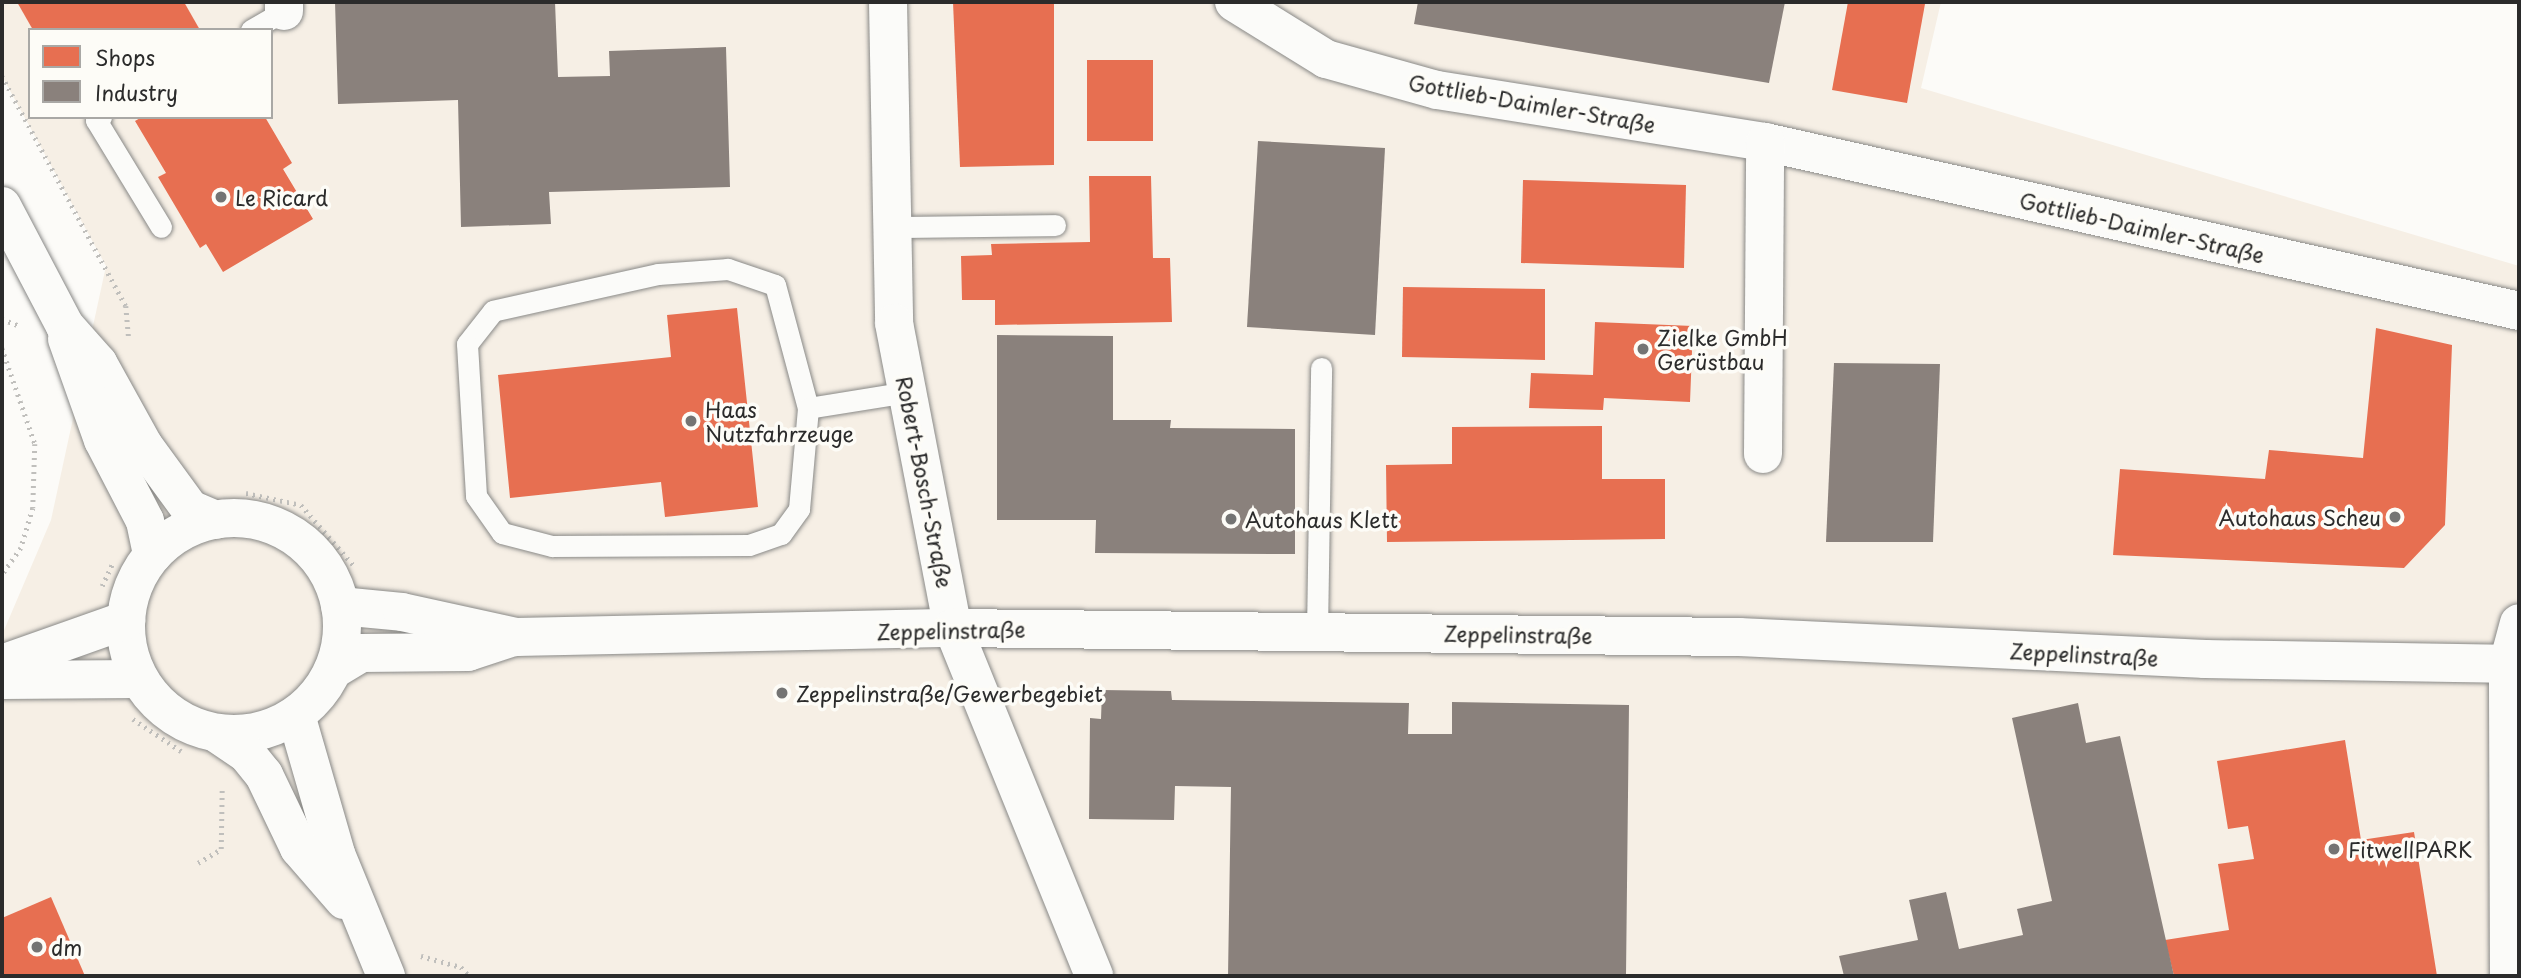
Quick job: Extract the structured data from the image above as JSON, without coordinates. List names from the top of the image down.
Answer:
{
  "streets": {
    "street": ["Gottlieb-Daimler-Straße", "Robert-Bosch-Straße", "Zeppelinstraße"]
  },
  "crossings": [
    ["Robert-Bosch-Straße", "Zeppelinstraße"]
  ],
  "places": [
    "Le Ricard",
    "Zielke GmbH Gerüstbau",
    "Haas Nutzfahrzeuge",
    "Autohaus Scheu",
    "Autohaus Klett",
    "Zeppelinstraße/Gewerbegebiet",
    "FitwellPARK",
    "dm"
  ],
  "legend": ["Shops", "Industry"]
}
